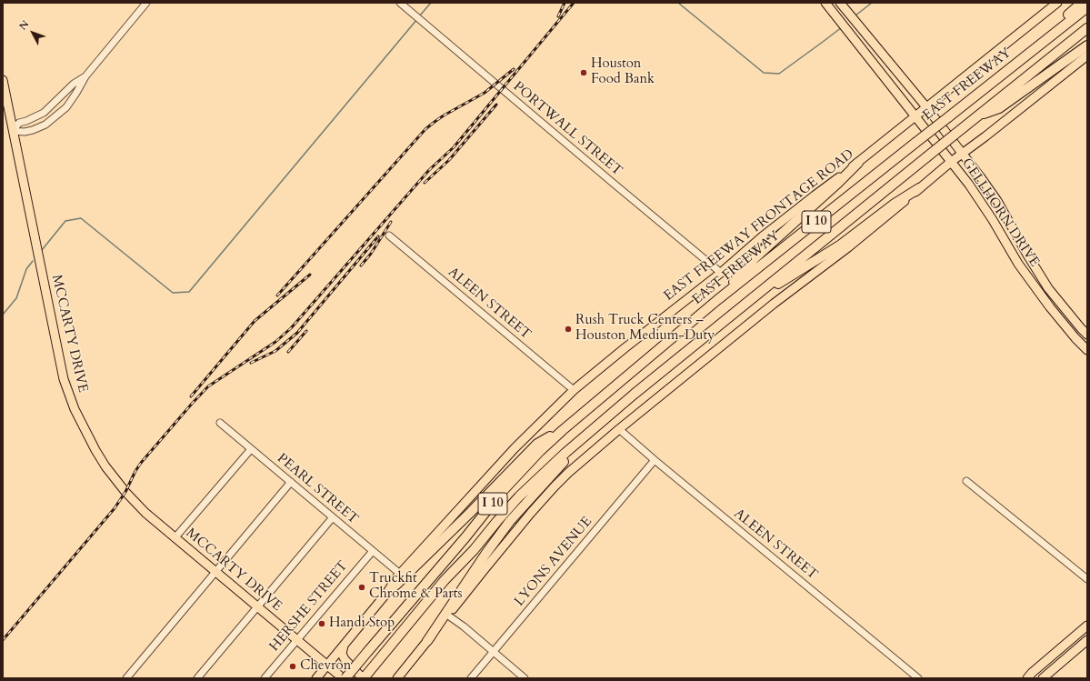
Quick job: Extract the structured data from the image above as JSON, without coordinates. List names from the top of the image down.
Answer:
{
  "streets": {
    "highway": ["EAST FREEWAY", "I 10"],
    "main road": ["GELLHORN DRIVE", "EAST FREEWAY FRONTAGE ROAD", "MCCARTY DRIVE"],
    "street": [
      "PORTWALL STREET",
      "ALEEN STREET",
      "PEARL STREET",
      "LYONS AVENUE",
      "HERSHE STREET"
    ]
  },
  "crossings": [
    ["EAST FREEWAY", "MCCARTY DRIVE"],
    ["PORTWALL STREET", "EAST FREEWAY FRONTAGE ROAD"],
    ["GELLHORN DRIVE", "EAST FREEWAY FRONTAGE ROAD"],
    ["EAST FREEWAY FRONTAGE ROAD", "ALEEN STREET"],
    ["EAST FREEWAY FRONTAGE ROAD", "MCCARTY DRIVE"],
    ["EAST FREEWAY FRONTAGE ROAD", "PEARL STREET"],
    ["ALEEN STREET", "LYONS AVENUE"],
    ["MCCARTY DRIVE", "HERSHE STREET"],
    ["PEARL STREET", "HERSHE STREET"]
  ],
  "places": [
    "Houston Food Bank",
    "Rush Truck Centers – Houston Medium-Duty",
    "Truckfit Chrome & Parts",
    "Handi Stop",
    "Chevron"
  ],
  "north": "top left"
}
